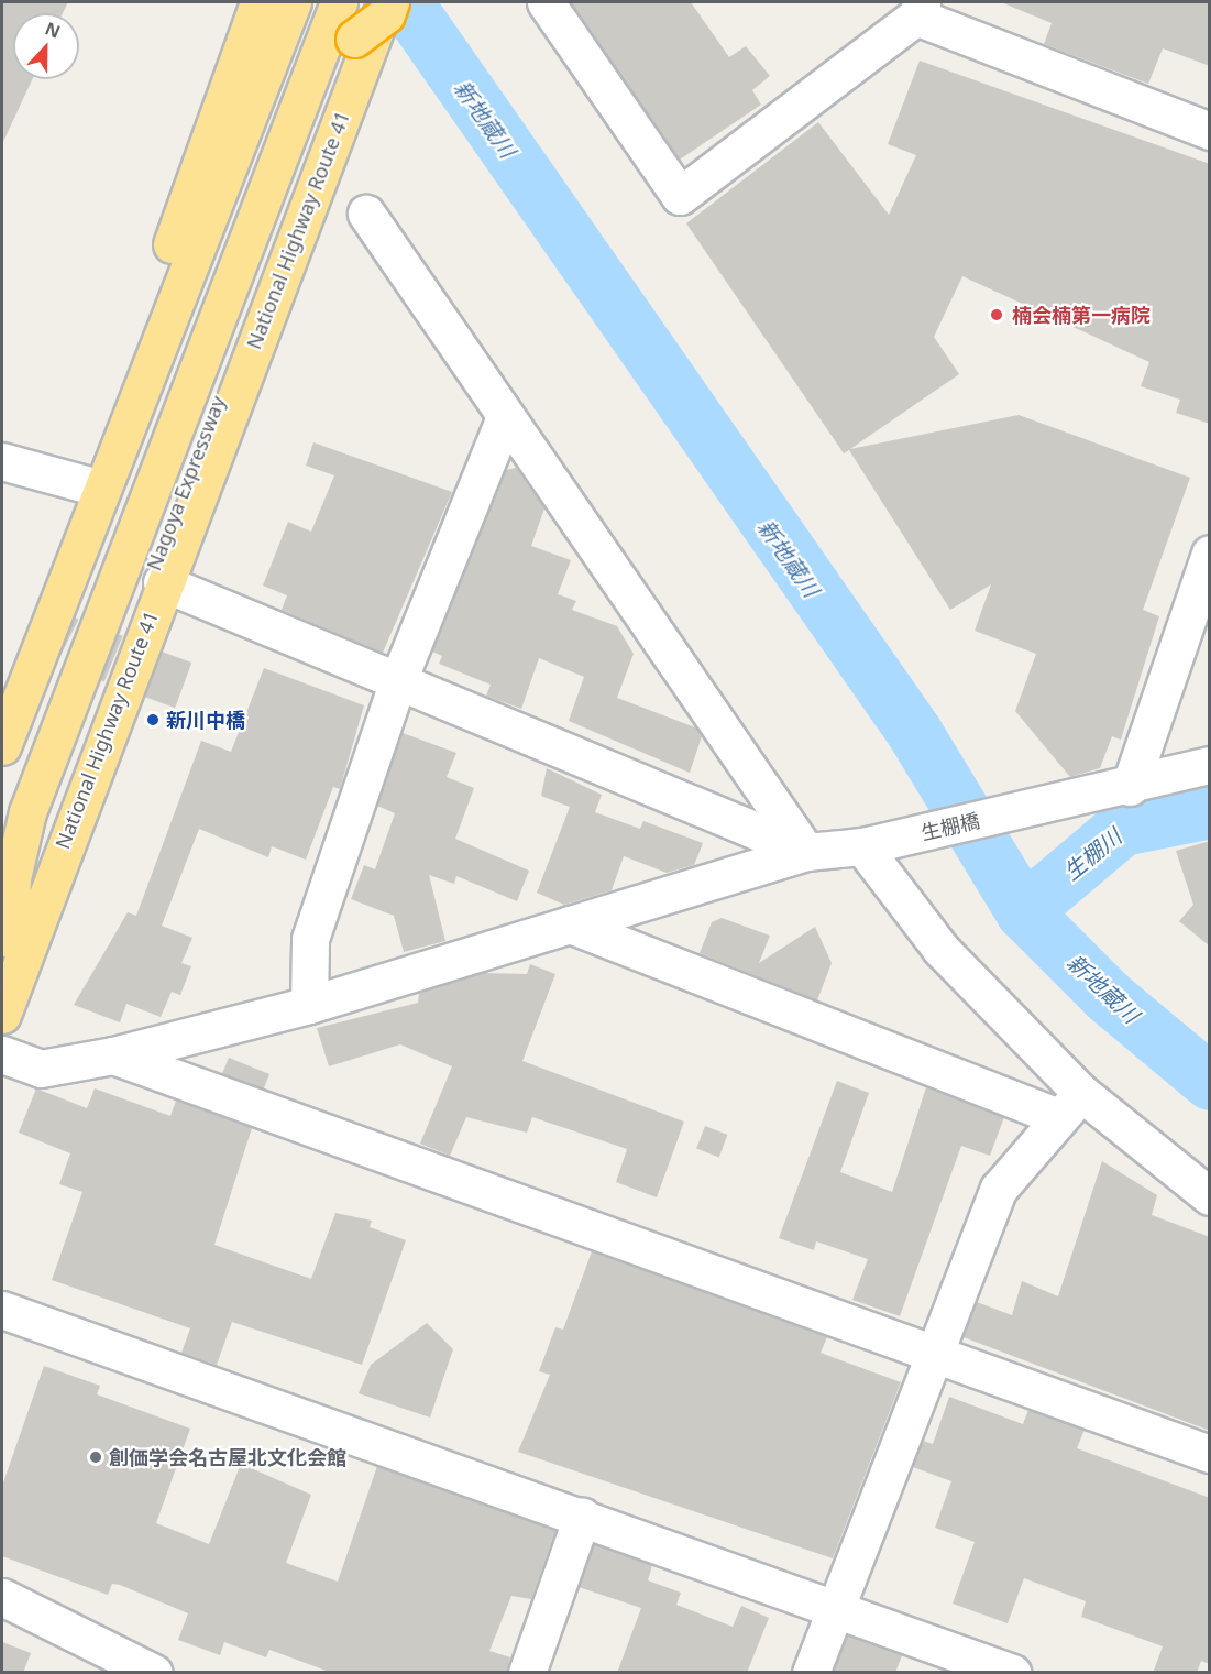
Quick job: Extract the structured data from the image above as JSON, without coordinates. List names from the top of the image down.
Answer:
{
  "streets": {
    "highway": ["National Highway Route 41", "Nagoya Expressway"],
    "street": ["生棚橋"]
  },
  "water": ["新地蔵川", "生棚川"],
  "places": ["楠会楠第一病院", "新川中橋", "創価学会名古屋北文化会館"],
  "north": "top"
}
